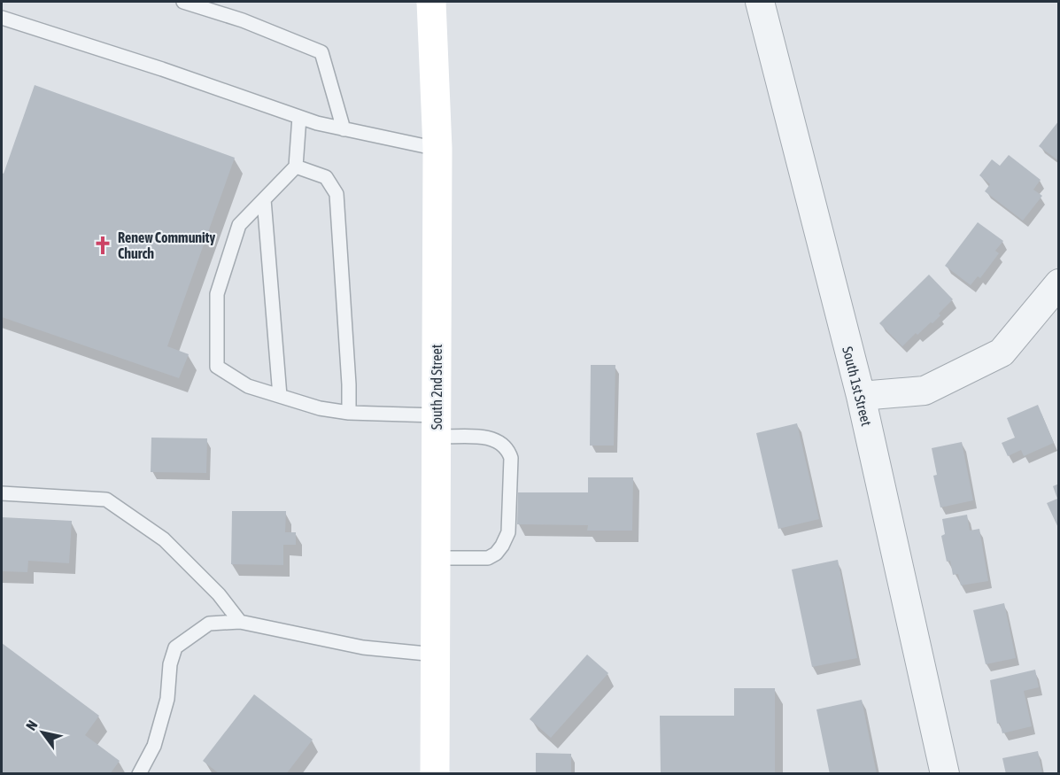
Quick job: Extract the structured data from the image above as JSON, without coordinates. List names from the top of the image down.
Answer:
{
  "streets": {
    "main road": ["South 2nd Street"],
    "street": ["South 1st Street"]
  },
  "places": {
    "church": ["Renew Community Church"]
  },
  "north": "top left"
}
